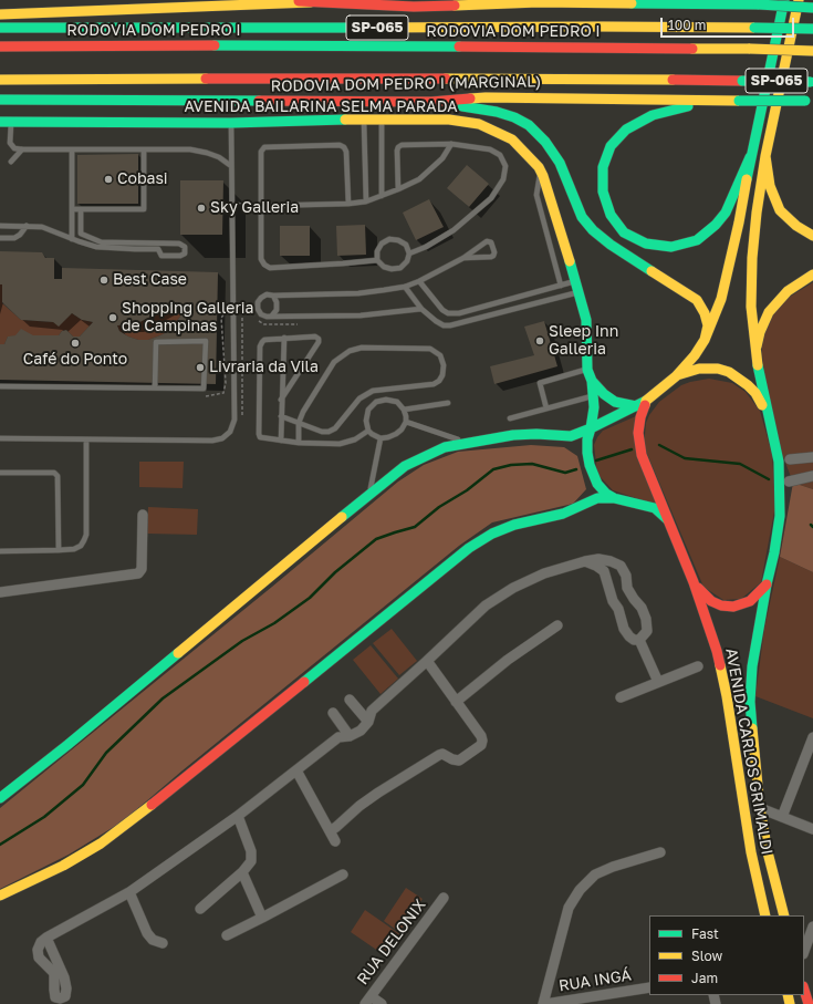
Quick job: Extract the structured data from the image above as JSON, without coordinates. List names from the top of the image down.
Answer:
{
  "streets": {
    "main road": [
      "SP-065",
      "RODOVIA DOM PEDRO I",
      "RODOVIA DOM PEDRO I (MARGINAL)",
      "AVENIDA BAILARINA SELMA PARADA",
      "AVENIDA CARLOS GRIMALDI"
    ],
    "street": ["RUA DELONIX", "RUA INGÁ"]
  },
  "places": [
    "Cobasi",
    "Sky Galleria",
    "Best Case",
    "Shopping Galleria de Campinas",
    "Sleep Inn Galleria",
    "Café do Ponto",
    "Livraria da Vila"
  ],
  "legend": ["Fast", "Slow", "Jam"],
  "scale_bar": "100 m"
}
